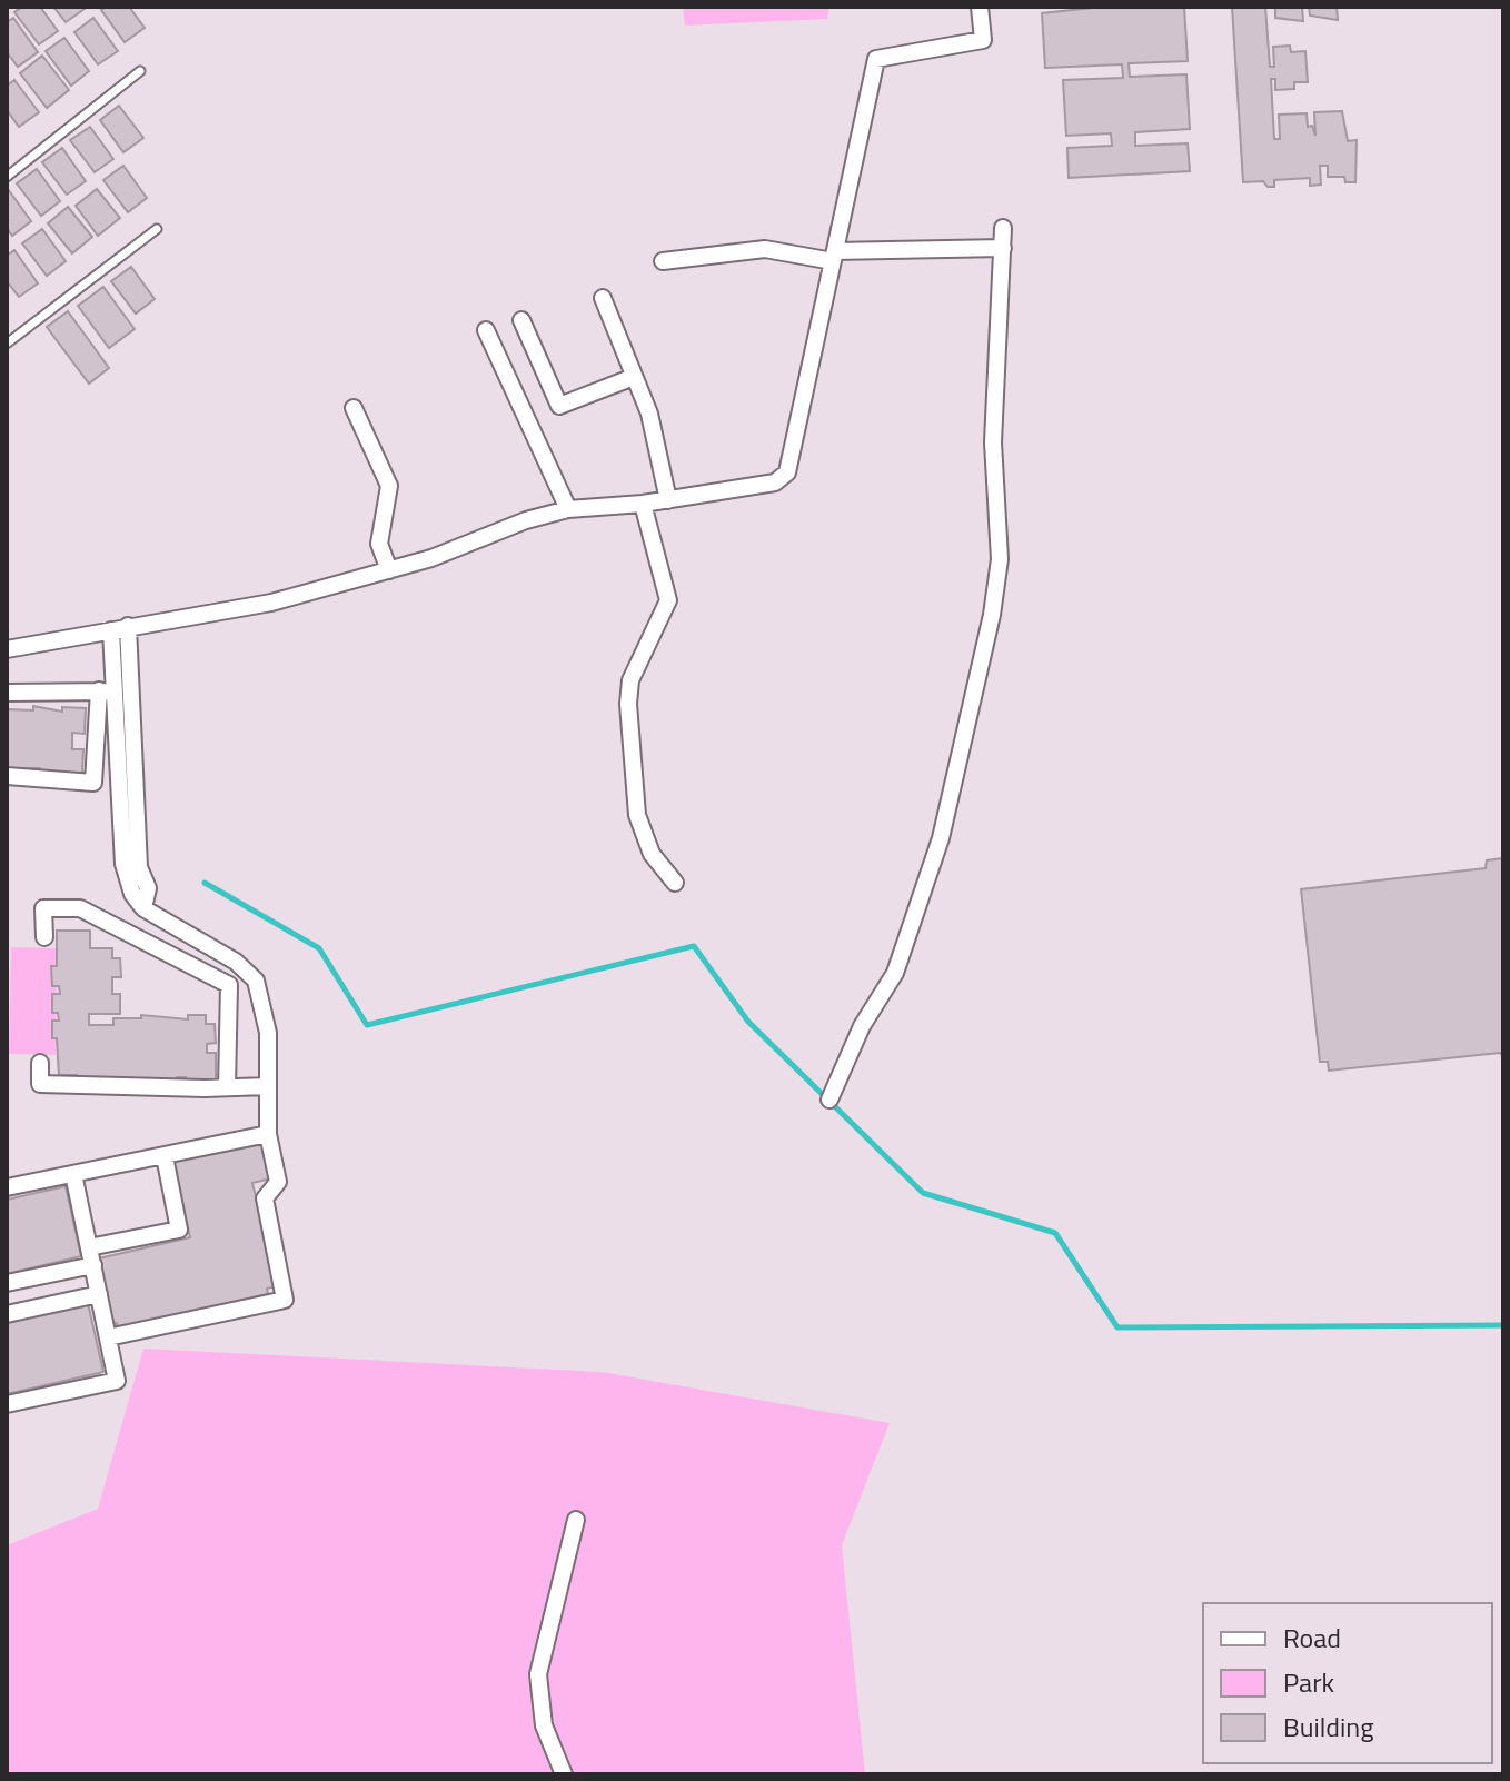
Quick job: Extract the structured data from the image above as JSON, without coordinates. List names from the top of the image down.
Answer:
{
  "legend": ["Road", "Park", "Building"]
}
